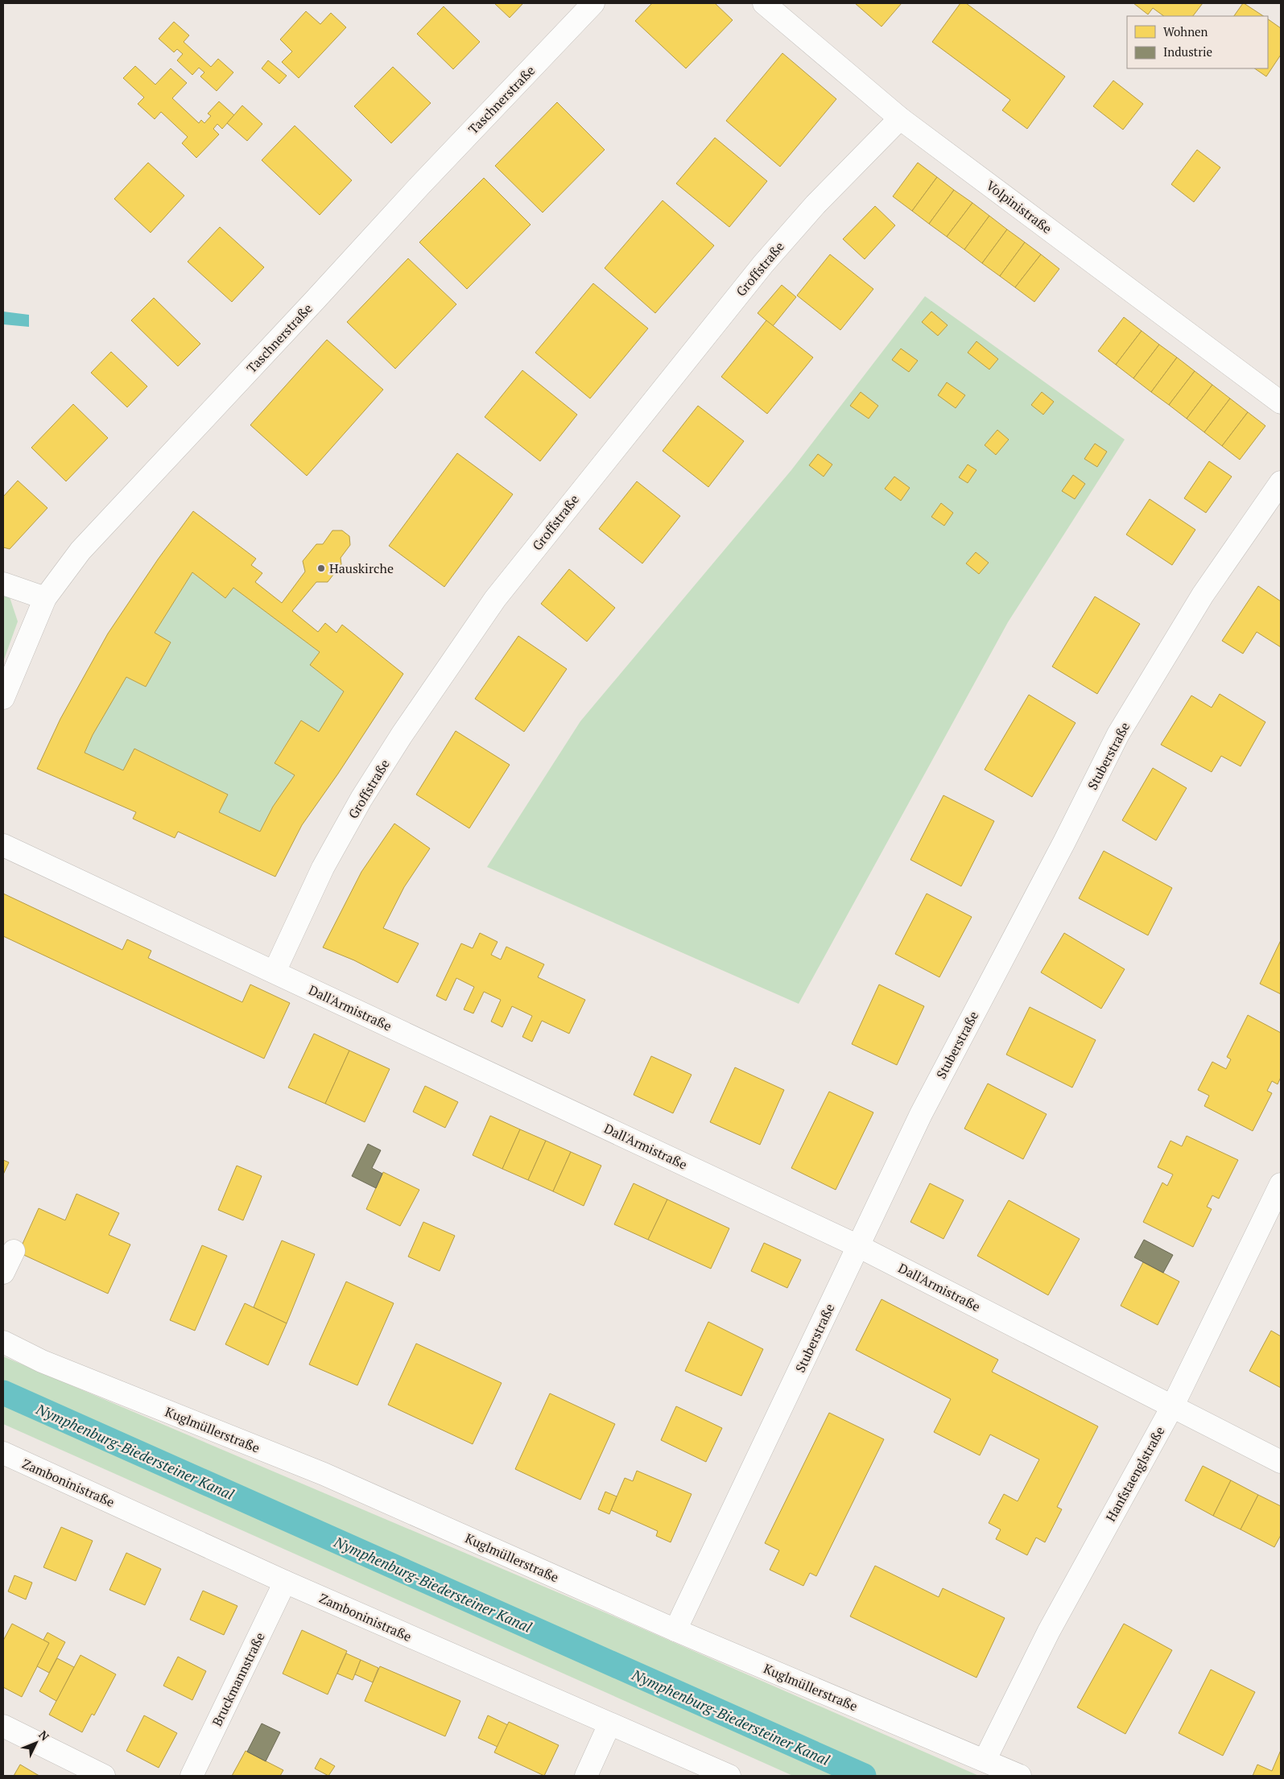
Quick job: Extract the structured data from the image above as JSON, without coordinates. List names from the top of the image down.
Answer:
{
  "streets": {
    "street": [
      "Taschnerstraße",
      "Volpinistraße",
      "Groffstraße",
      "Stuberstraße",
      "Dall'Armistraße",
      "Kuglmüllerstraße",
      "Hanfstaenglstraße",
      "Zamboninistraße",
      "Bruckmannstraße"
    ]
  },
  "crossings": [
    ["Volpinistraße", "Groffstraße"],
    ["Groffstraße", "Dall'Armistraße"],
    ["Stuberstraße", "Dall'Armistraße"],
    ["Stuberstraße", "Kuglmüllerstraße"],
    ["Dall'Armistraße", "Hanfstaenglstraße"],
    ["Kuglmüllerstraße", "Hanfstaenglstraße"],
    ["Zamboninistraße", "Bruckmannstraße"]
  ],
  "water": ["Nymphenburg-Biedersteiner Kanal"],
  "places": ["Hauskirche"],
  "legend": ["Wohnen", "Industrie"],
  "north": "top right"
}
